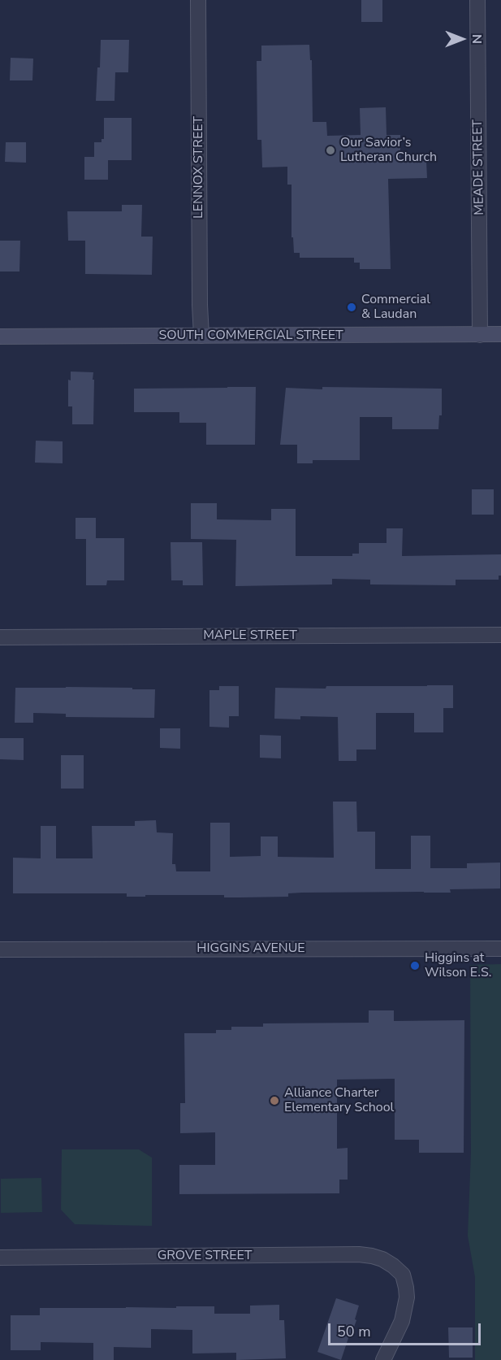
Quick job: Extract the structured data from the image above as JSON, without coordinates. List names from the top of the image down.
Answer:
{
  "streets": {
    "main road": ["SOUTH COMMERCIAL STREET"],
    "street": [
      "LENNOX STREET",
      "MEADE STREET",
      "MAPLE STREET",
      "HIGGINS AVENUE",
      "GROVE STREET"
    ]
  },
  "crossings": [
    ["LENNOX STREET", "SOUTH COMMERCIAL STREET"],
    ["MEADE STREET", "SOUTH COMMERCIAL STREET"]
  ],
  "places": [
    "Our Savior’s Lutheran Church",
    "Commercial & Laudan",
    "Higgins at Wilson E.S.",
    "Alliance Charter Elementary School"
  ],
  "scale_bar": "50 m",
  "north": "right"
}
